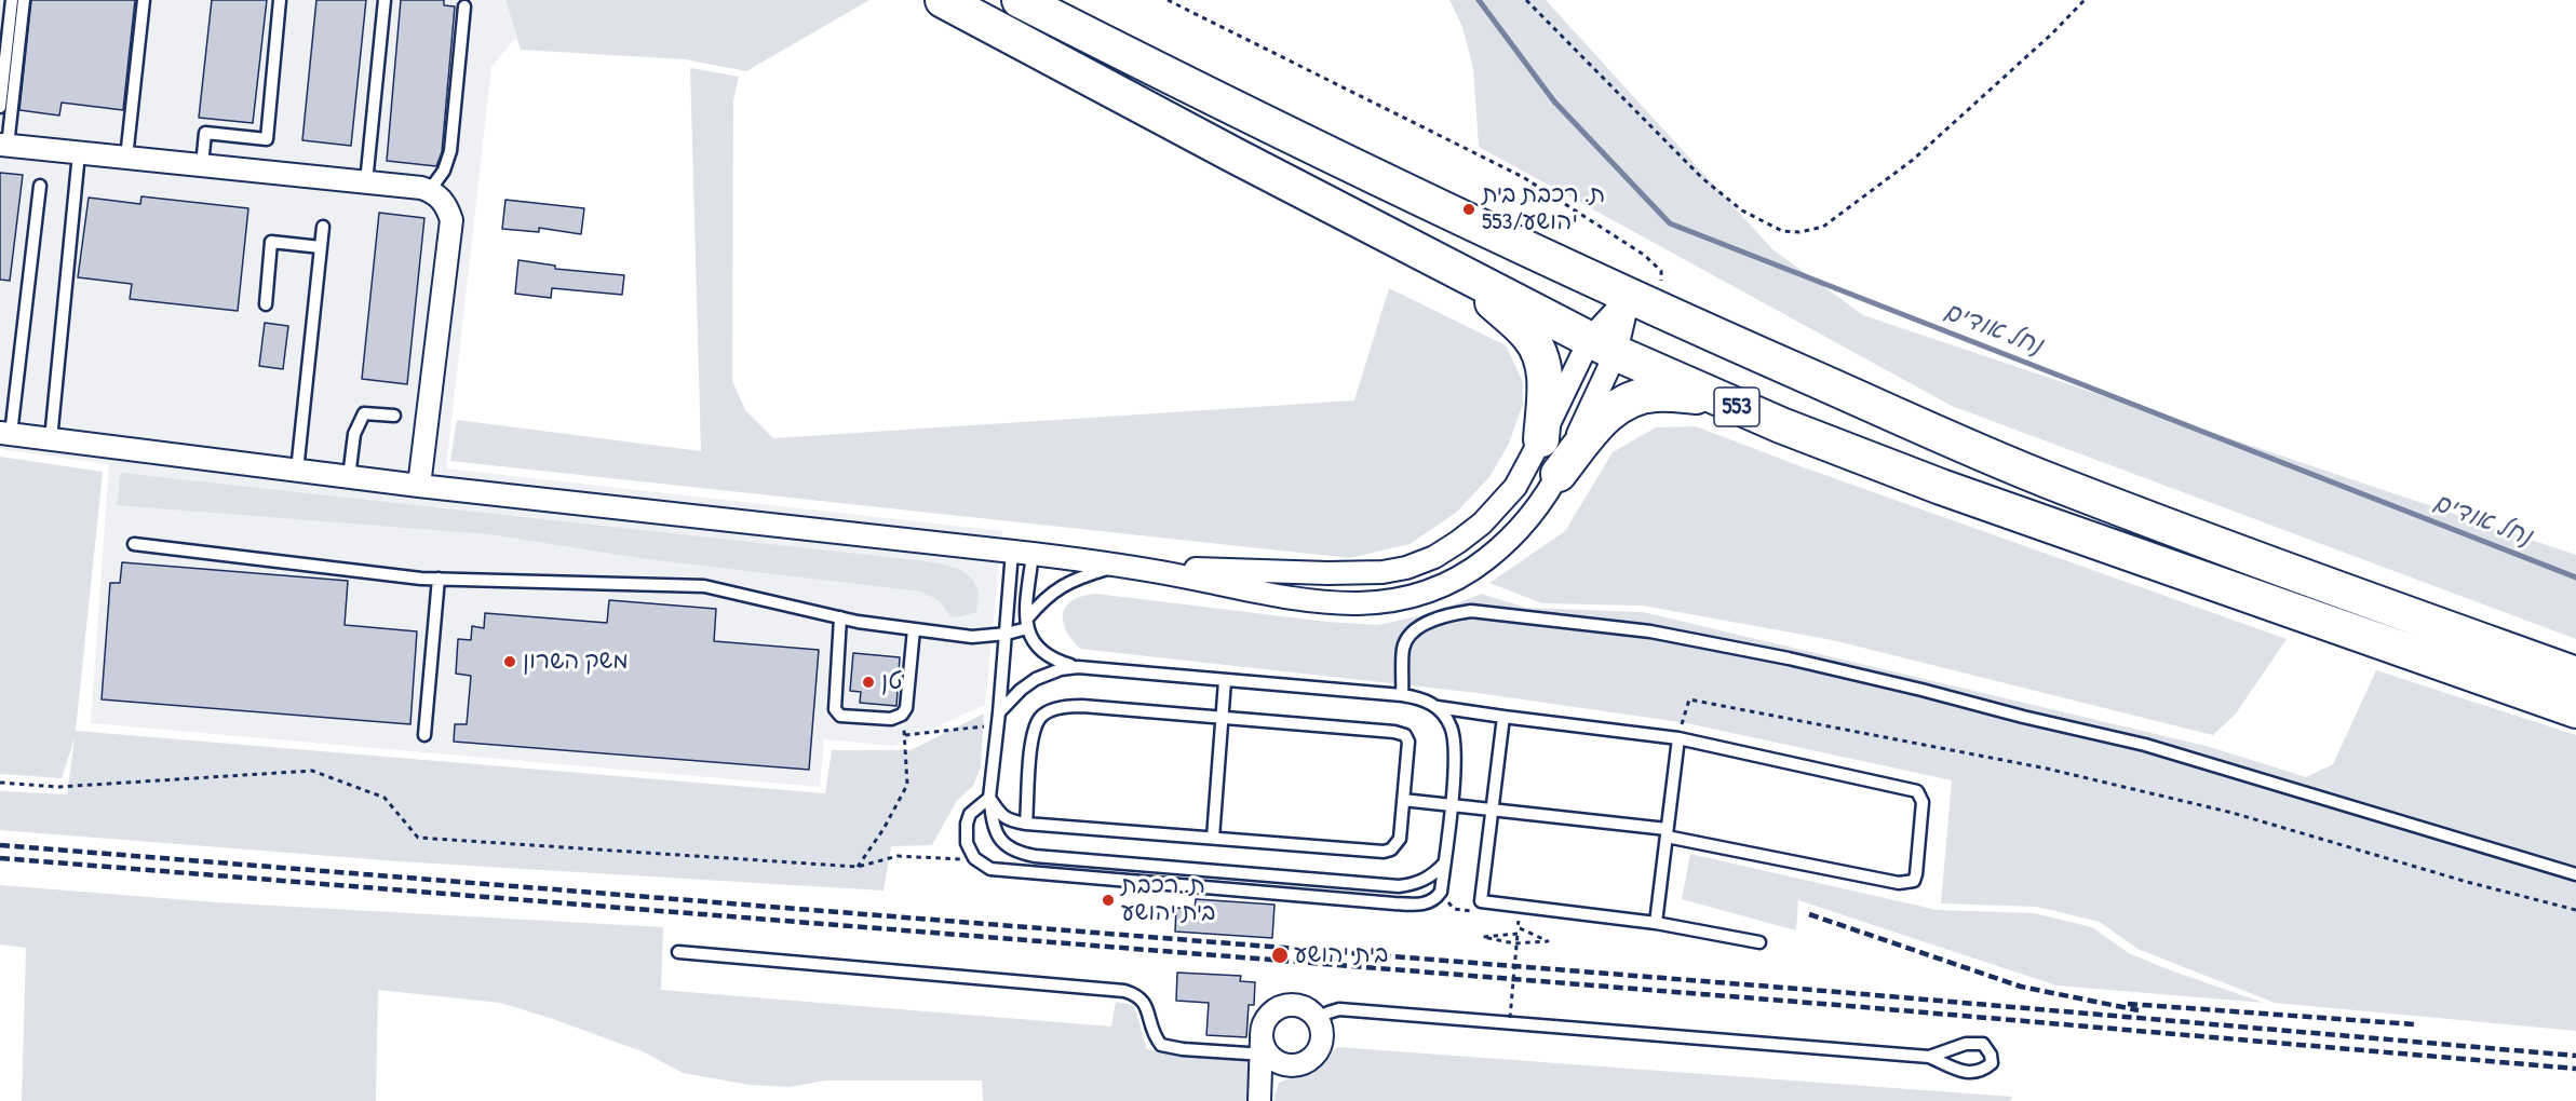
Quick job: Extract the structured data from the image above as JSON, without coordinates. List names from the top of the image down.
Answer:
{
  "streets": {
    "main road": ["553"]
  },
  "water": ["נחל אודים"],
  "places": [
    "ת. רכבת בית יהושע/553",
    "משק השרון",
    "טן",
    "ת. רכבת בית יהושע",
    "בית יהושע"
  ]
}
